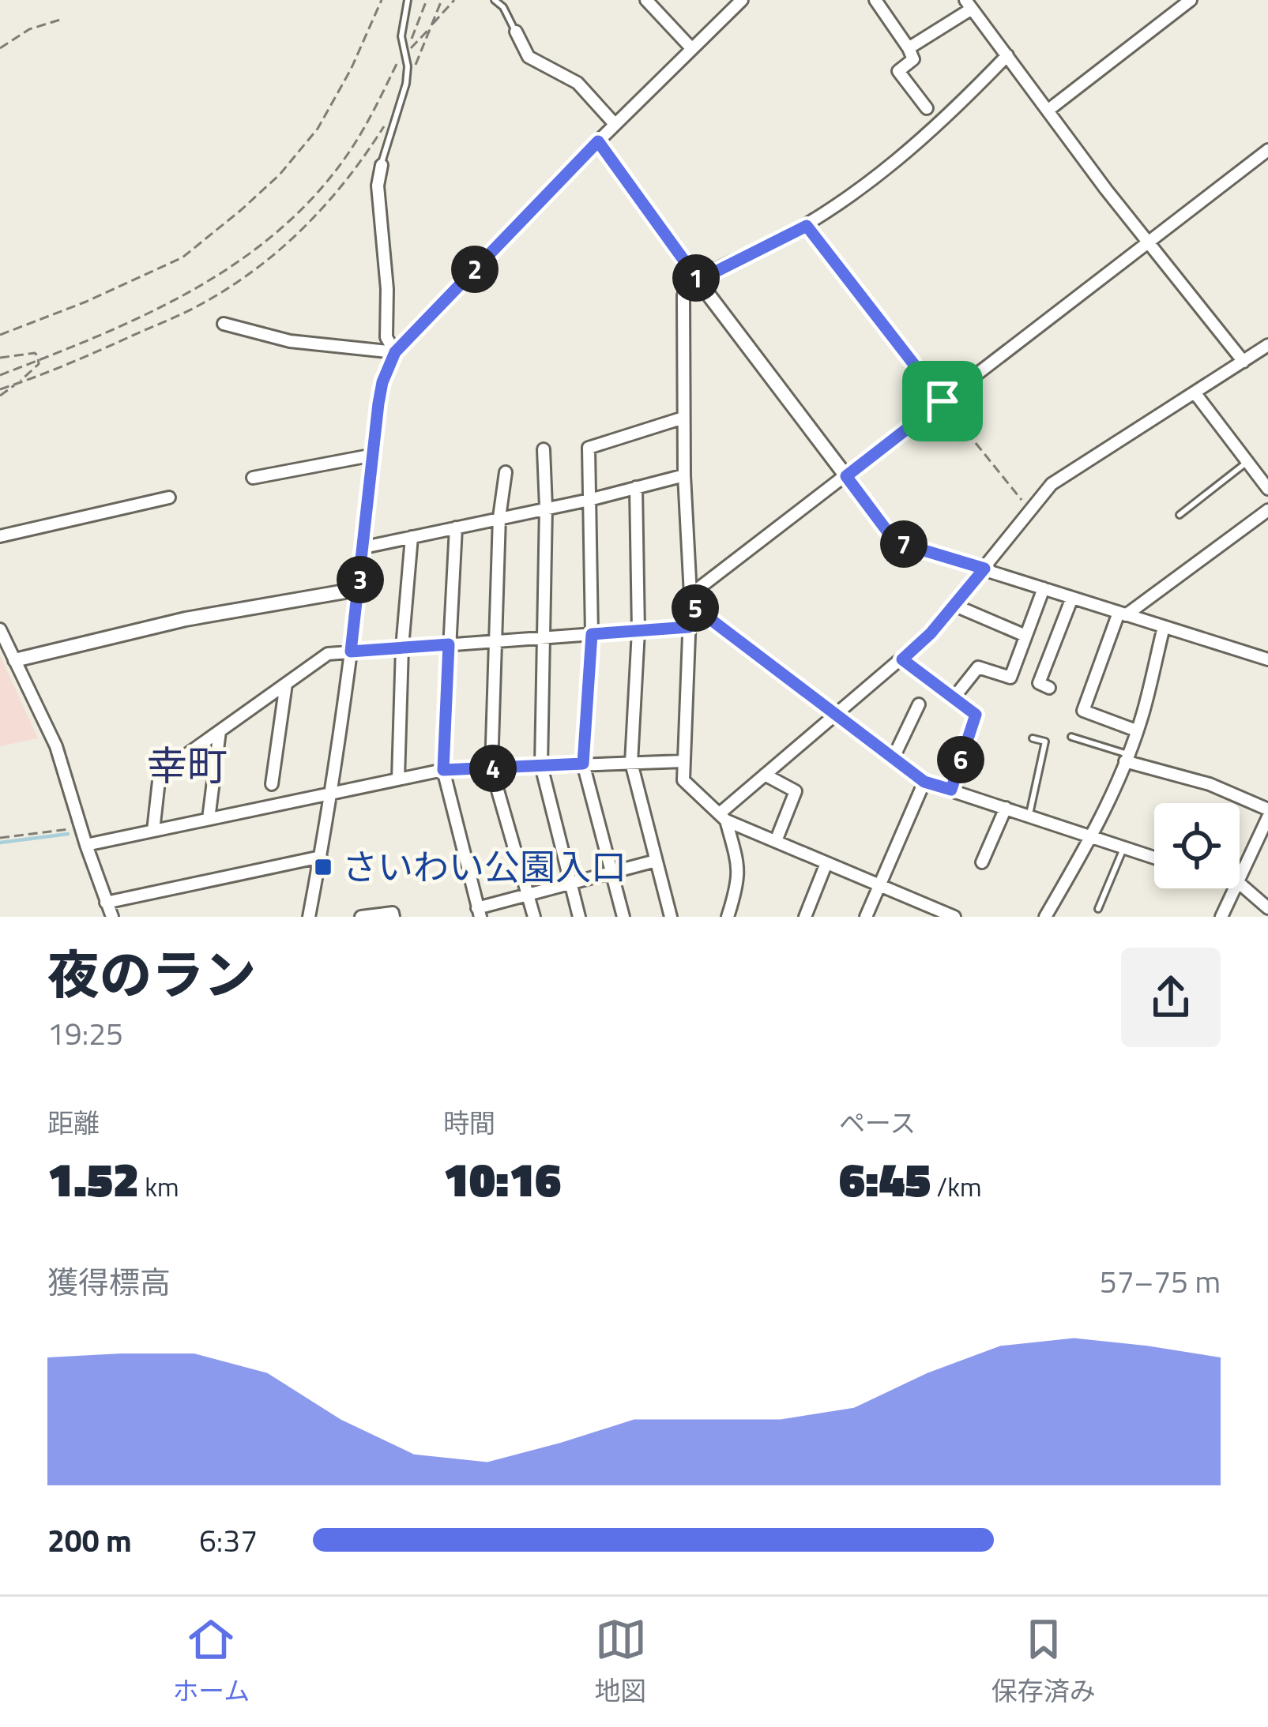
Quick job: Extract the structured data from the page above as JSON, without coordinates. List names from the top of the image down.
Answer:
{
  "districts": ["幸町"],
  "places": {
    "transit": ["さいわい公園入口"]
  },
  "page": {
    "pins": [
      "2",
      "1",
      "7",
      "3",
      "5",
      "6",
      "4"
    ],
    "heading": ["夜のラン", "19:25"],
    "stats": [
      ["距離", "1.52 km"],
      ["時間", "10:16"],
      ["ペース", "6:45 /km"]
    ],
    "chart": ["獲得標高", "57–75 m"],
    "list": [
      {
        "name": "200 m",
        "note": "6:37"
      }
    ],
    "tabs": ["ホーム", "地図", "保存済み"]
  }
}
